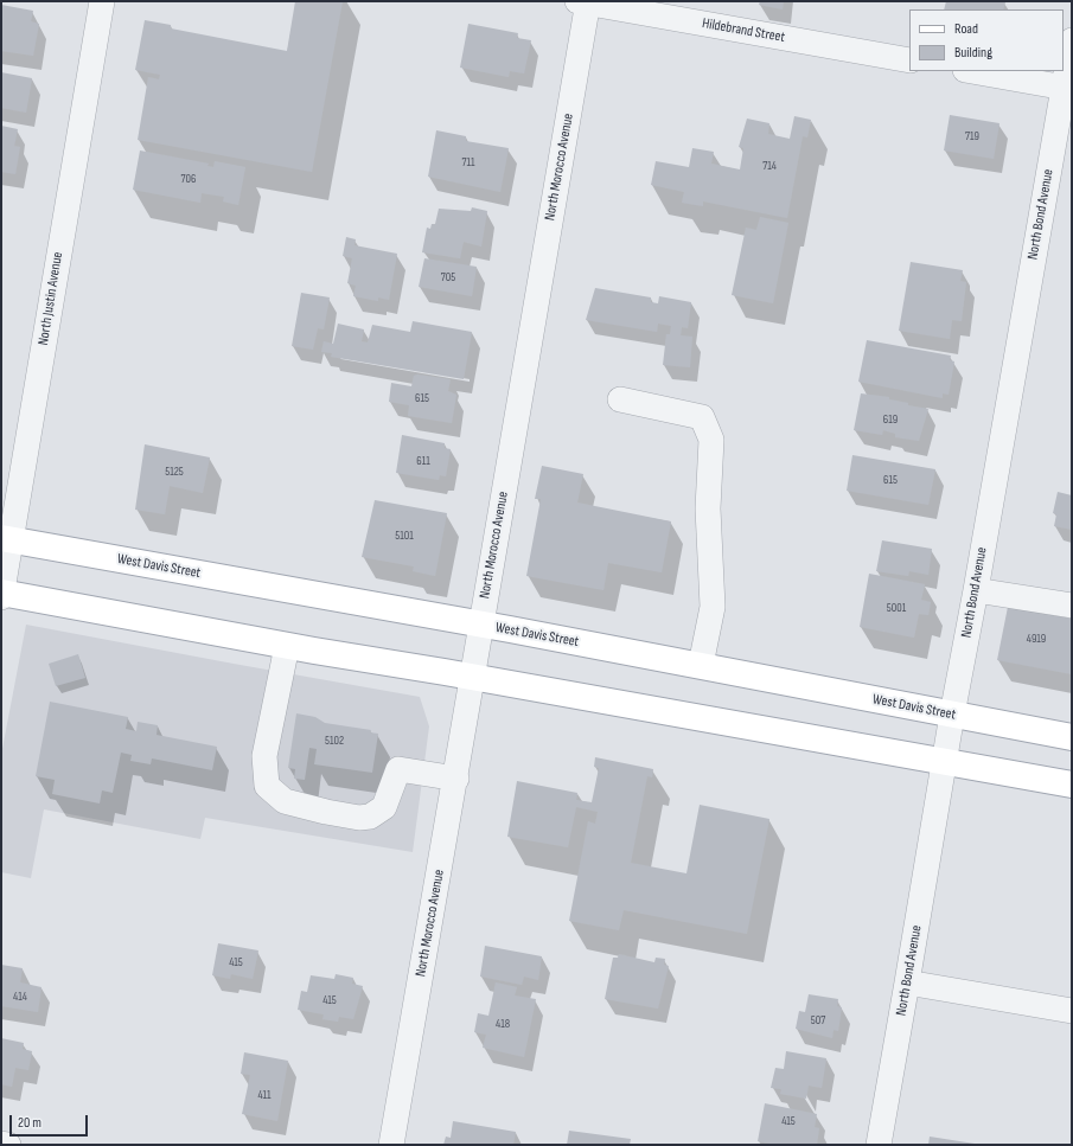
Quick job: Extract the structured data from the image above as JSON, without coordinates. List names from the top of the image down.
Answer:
{
  "streets": {
    "main road": ["West Davis Street"],
    "street": [
      "Hildebrand Street",
      "North Morocco Avenue",
      "North Bond Avenue",
      "North Justin Avenue"
    ]
  },
  "crossings": [
    ["Hildebrand Street", "North Morocco Avenue"],
    ["North Morocco Avenue", "West Davis Street"],
    ["North Bond Avenue", "West Davis Street"],
    ["North Justin Avenue", "West Davis Street"]
  ],
  "house_numbers": [
    "719",
    "711",
    "714",
    "706",
    "705",
    "615",
    "619",
    "611",
    "5125",
    "615",
    "5101",
    "5001",
    "4919",
    "5102",
    "415",
    "414",
    "415",
    "507",
    "418",
    "411",
    "415"
  ],
  "legend": ["Road", "Building"],
  "scale_bar": "20 m"
}
